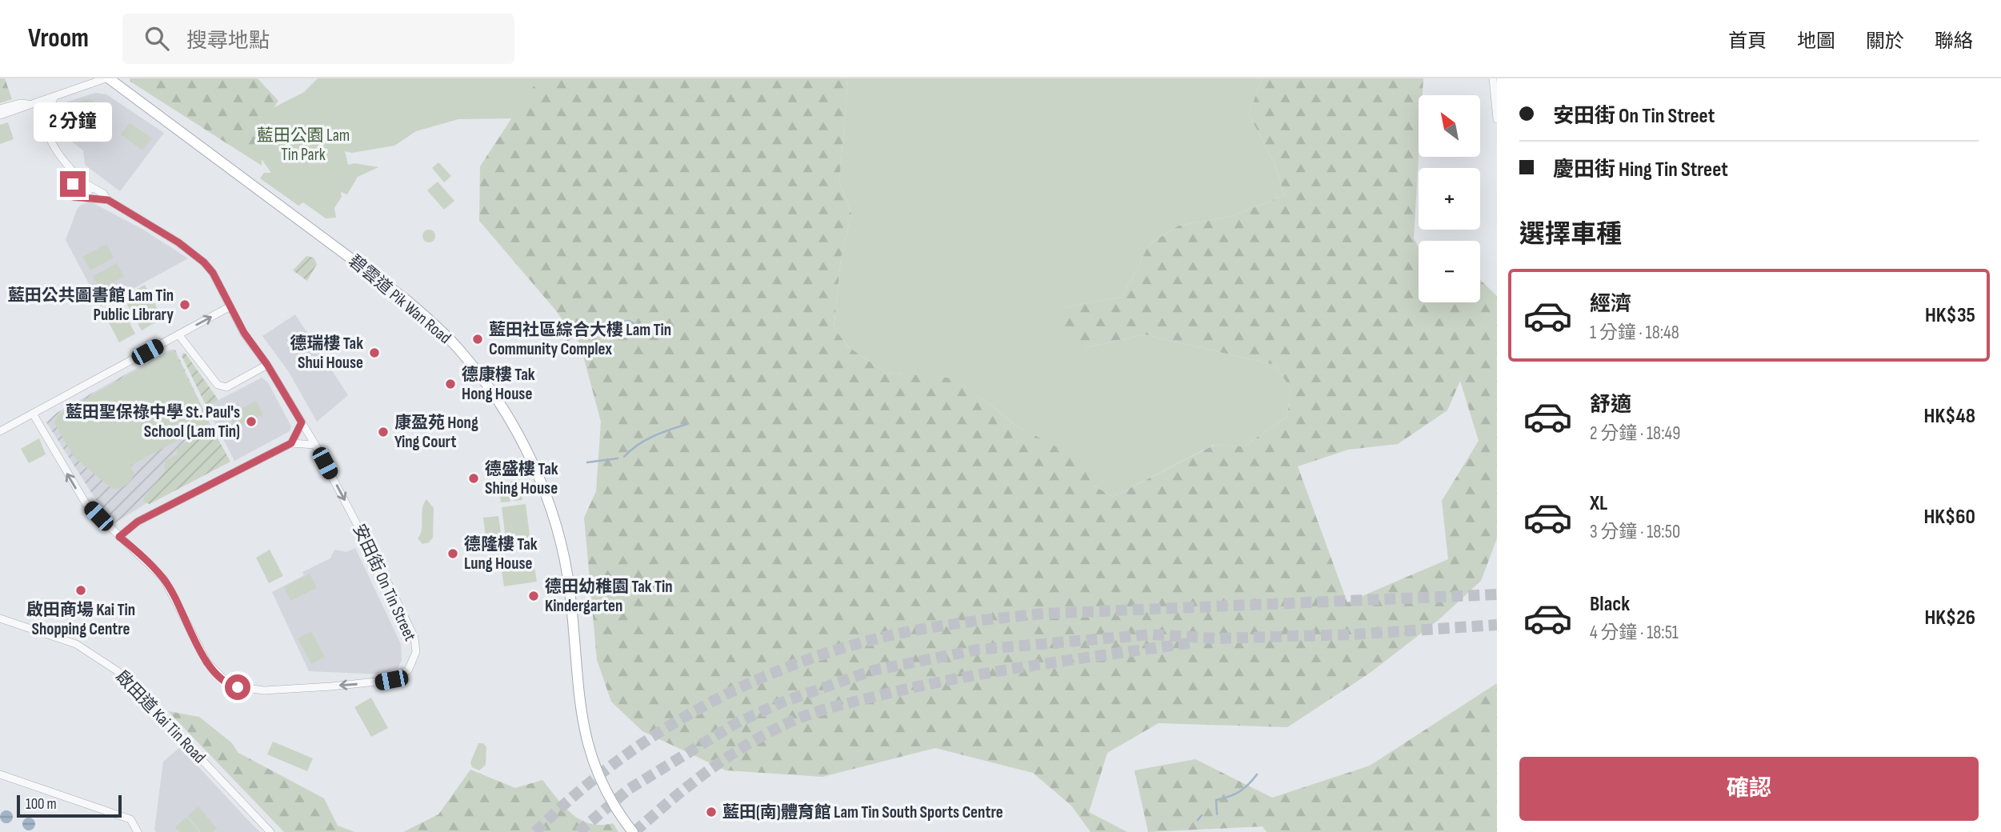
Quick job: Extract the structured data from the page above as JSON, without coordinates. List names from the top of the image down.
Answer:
{
  "streets": {
    "main road": ["碧雲道 Pik Wan Road"],
    "street": ["安田街 On Tin Street", "啟田道 Kai Tin Road"]
  },
  "parks": ["藍田公園 Lam Tin Park"],
  "places": [
    "藍田公共圖書館 Lam Tin Public Library",
    "藍田社區綜合大樓 Lam Tin Community Complex",
    "德瑞樓 Tak Shui House",
    "德康樓 Tak Hong House",
    "藍田聖保祿中學 St. Paul's School (Lam Tin)",
    "康盈苑 Hong Ying Court",
    "德盛樓 Tak Shing House",
    "德隆樓 Tak Lung House",
    "啟田商場 Kai Tin Shopping Centre",
    "德田幼稚園 Tak Tin Kindergarten",
    "藍田(南)體育館 Lam Tin South Sports Centre"
  ],
  "scale_bar": "100 m",
  "north": "top left",
  "page": {
    "header": "Vroom",
    "search": "搜尋地點",
    "nav": [
      "首頁",
      "地圖",
      "關於",
      "聯絡"
    ],
    "banner": ["安田街 On Tin Street", "慶田街 Hing Tin Street"],
    "map_buttons": ["+", "−"],
    "bubble": "2 分鐘",
    "heading": "選擇車種",
    "list": [
      {
        "name": "經濟",
        "note": "1 分鐘 · 18:48",
        "value": "HK$35"
      },
      {
        "name": "舒適",
        "note": "2 分鐘 · 18:49",
        "value": "HK$48"
      },
      {
        "name": "XL",
        "note": "3 分鐘 · 18:50",
        "value": "HK$60"
      },
      {
        "name": "Black",
        "note": "4 分鐘 · 18:51",
        "value": "HK$26"
      }
    ],
    "buttons": "確認",
    "scale": "100 m"
  }
}
